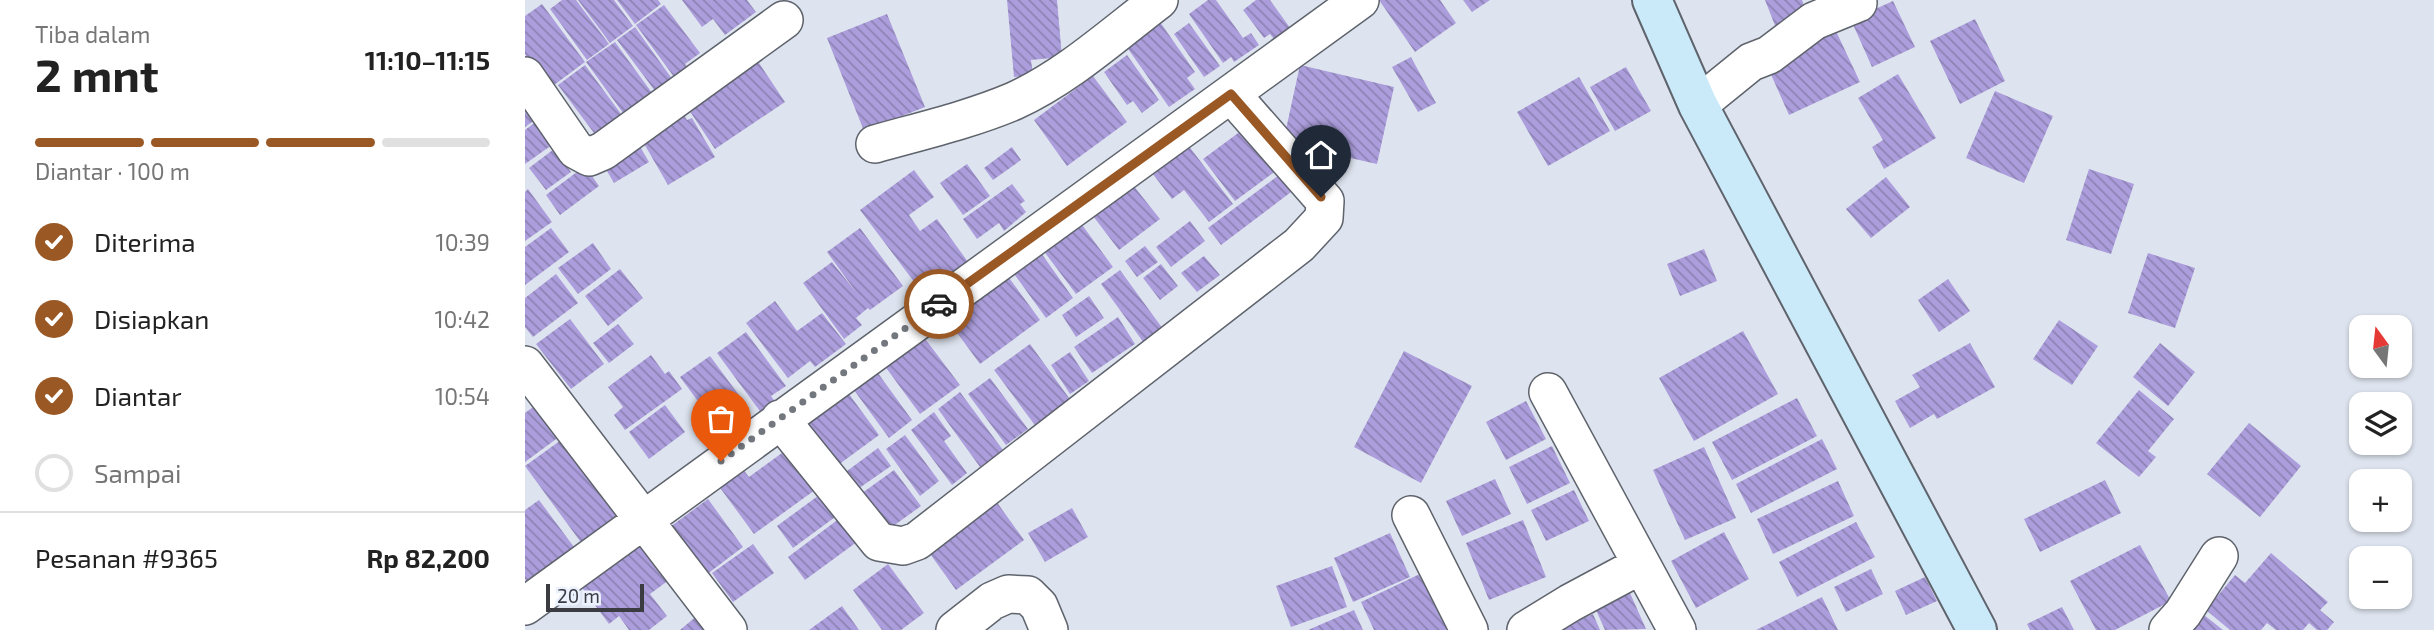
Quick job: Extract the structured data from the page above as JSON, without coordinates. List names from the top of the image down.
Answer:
{
  "scale_bar": "20 m",
  "north": "top",
  "page": {
    "heading": ["2 mnt", "Tiba dalam", "11:10–11:15"],
    "panel": ["Pesanan #9365", "Rp 82,200"],
    "bar": "Diantar · 100 m",
    "list": [
      ["Diterima", "10:39"],
      ["Disiapkan", "10:42"],
      ["Diantar", "10:54"],
      "Sampai"
    ],
    "map_buttons": ["+", "−"],
    "scale": "20 m"
  }
}
